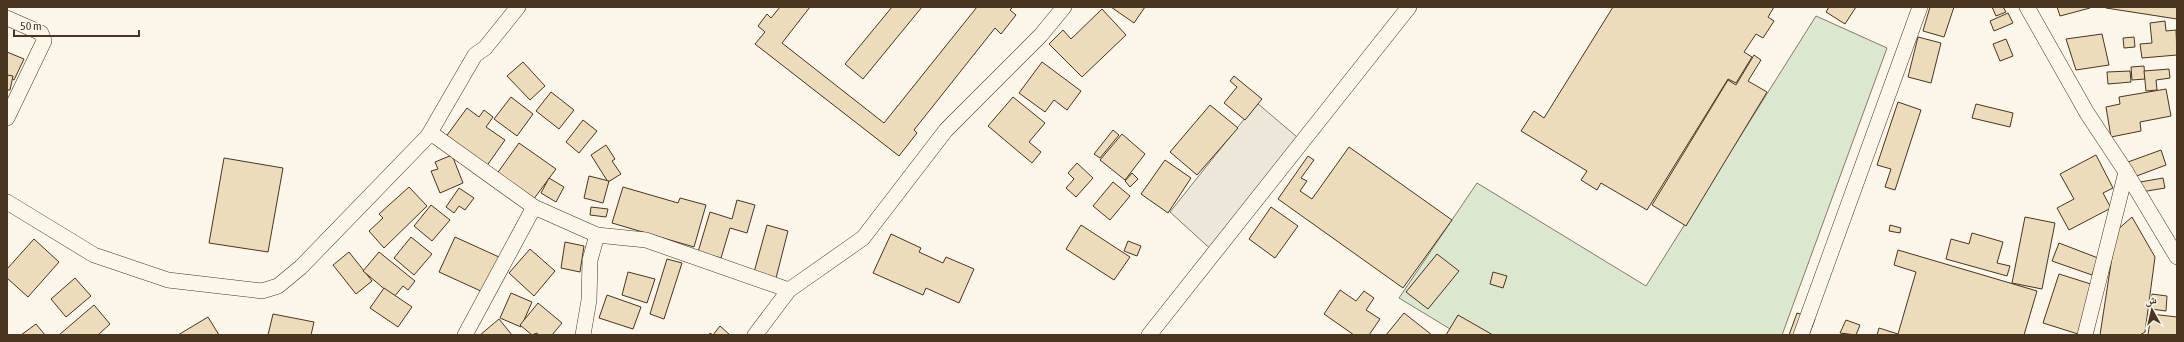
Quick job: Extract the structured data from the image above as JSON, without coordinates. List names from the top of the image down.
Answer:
{
  "scale_bar": "50 m",
  "north": "top"
}
